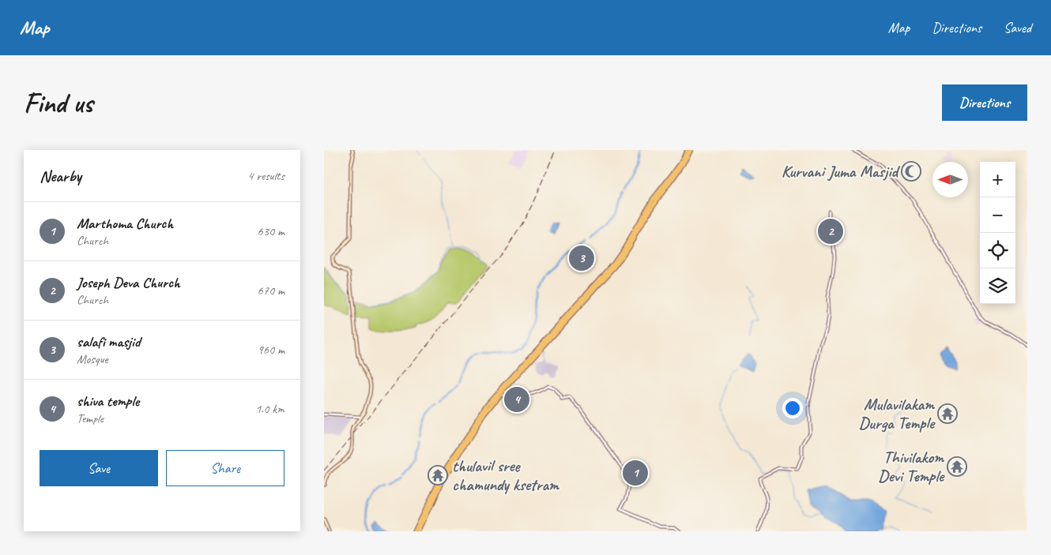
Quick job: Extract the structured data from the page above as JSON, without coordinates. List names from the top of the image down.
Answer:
{
  "places": {
    "mosque": ["Kurvani Juma Masjid"],
    "temple": ["Mulavilakam Durga Temple", "Thivilakom Devi Temple", "thulavil sree chamundy ksetram"]
  },
  "north": "left",
  "page": {
    "header": "Map",
    "nav": ["Map", "Directions", "Saved"],
    "buttons": [
      "Directions",
      ["Save", "Share"]
    ],
    "title": "Find us",
    "heading": ["Nearby", "4 results"],
    "map_buttons": ["+", "−"],
    "list": [
      {
        "mark": "1",
        "name": "Marthoma Church",
        "note": "Church",
        "value": "630 m"
      },
      {
        "mark": "2",
        "name": "Joseph Deva Church",
        "note": "Church",
        "value": "670 m"
      },
      {
        "mark": "3",
        "name": "salafi masjid",
        "note": "Mosque",
        "value": "960 m"
      },
      {
        "mark": "4",
        "name": "shiva temple",
        "note": "Temple",
        "value": "1.0 km"
      }
    ],
    "pins": [
      "2",
      "3",
      "4",
      "1"
    ]
  }
}
